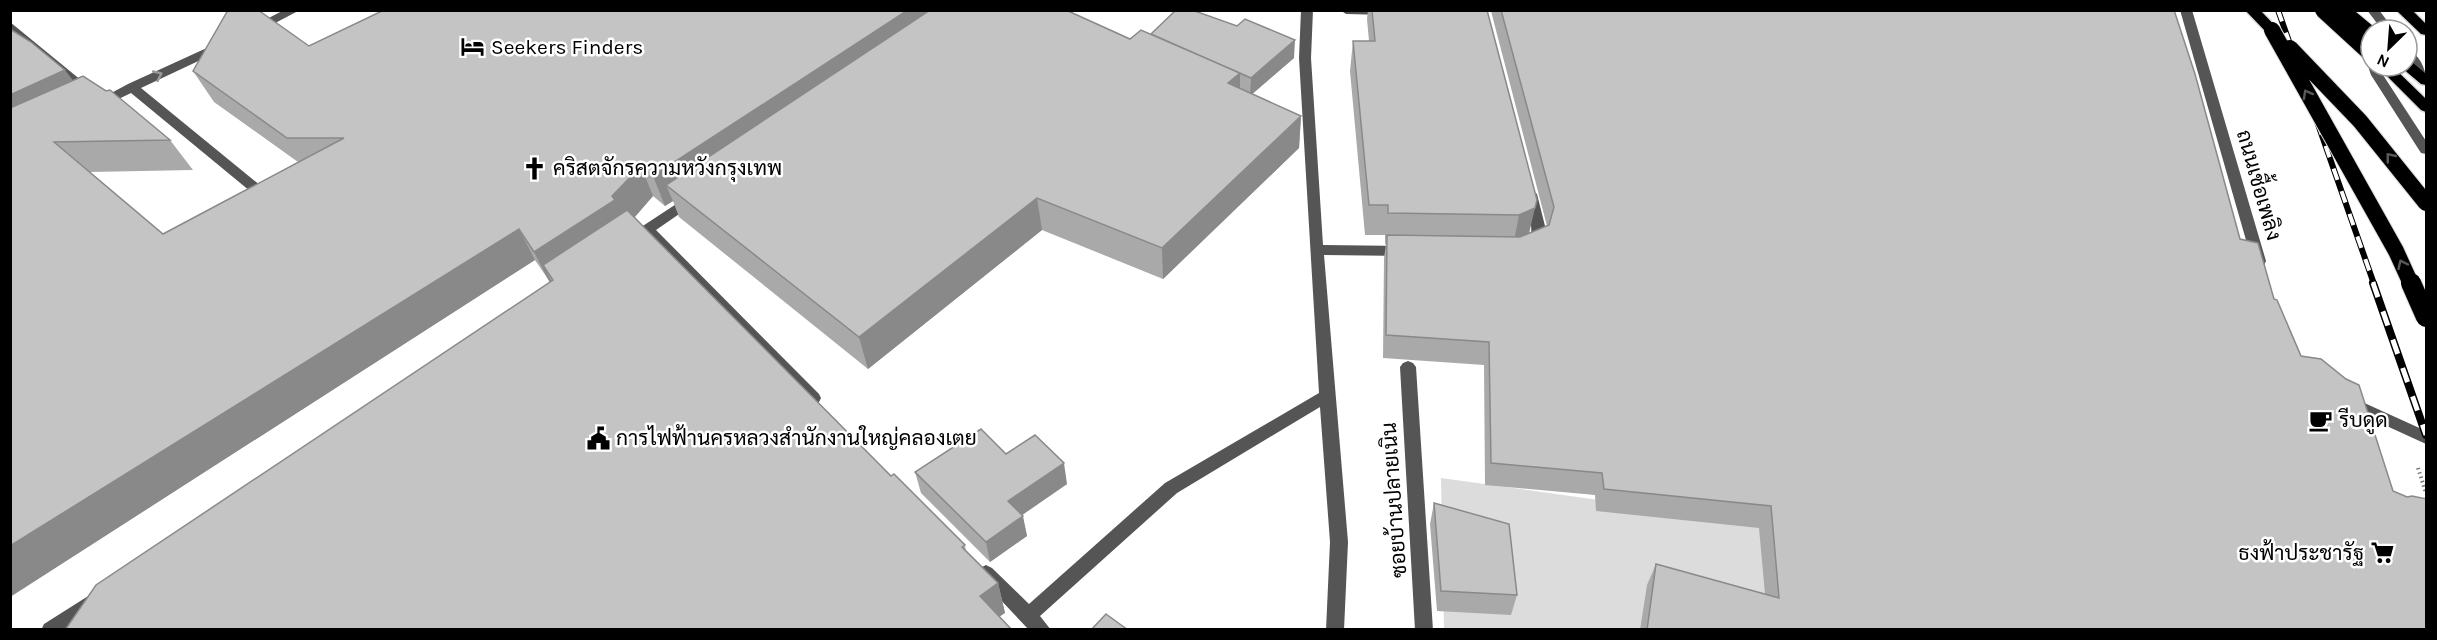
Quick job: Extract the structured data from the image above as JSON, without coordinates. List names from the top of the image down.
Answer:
{
  "streets": {
    "street": ["ถนนเชื้อเพลิง", "ซอยบ้านปลายเนิน"]
  },
  "places": {
    "hotel": ["Seekers Finders"],
    "church": ["คริสตจักรความหวังกรุงเทพ"],
    "cafe": ["รีบดูด"],
    "public building": ["การไฟฟ้านครหลวงสำนักงานใหญ่คลองเตย"],
    "supermarket": ["ธงฟ้าประชารัฐ"]
  },
  "north": "bottom left"
}
